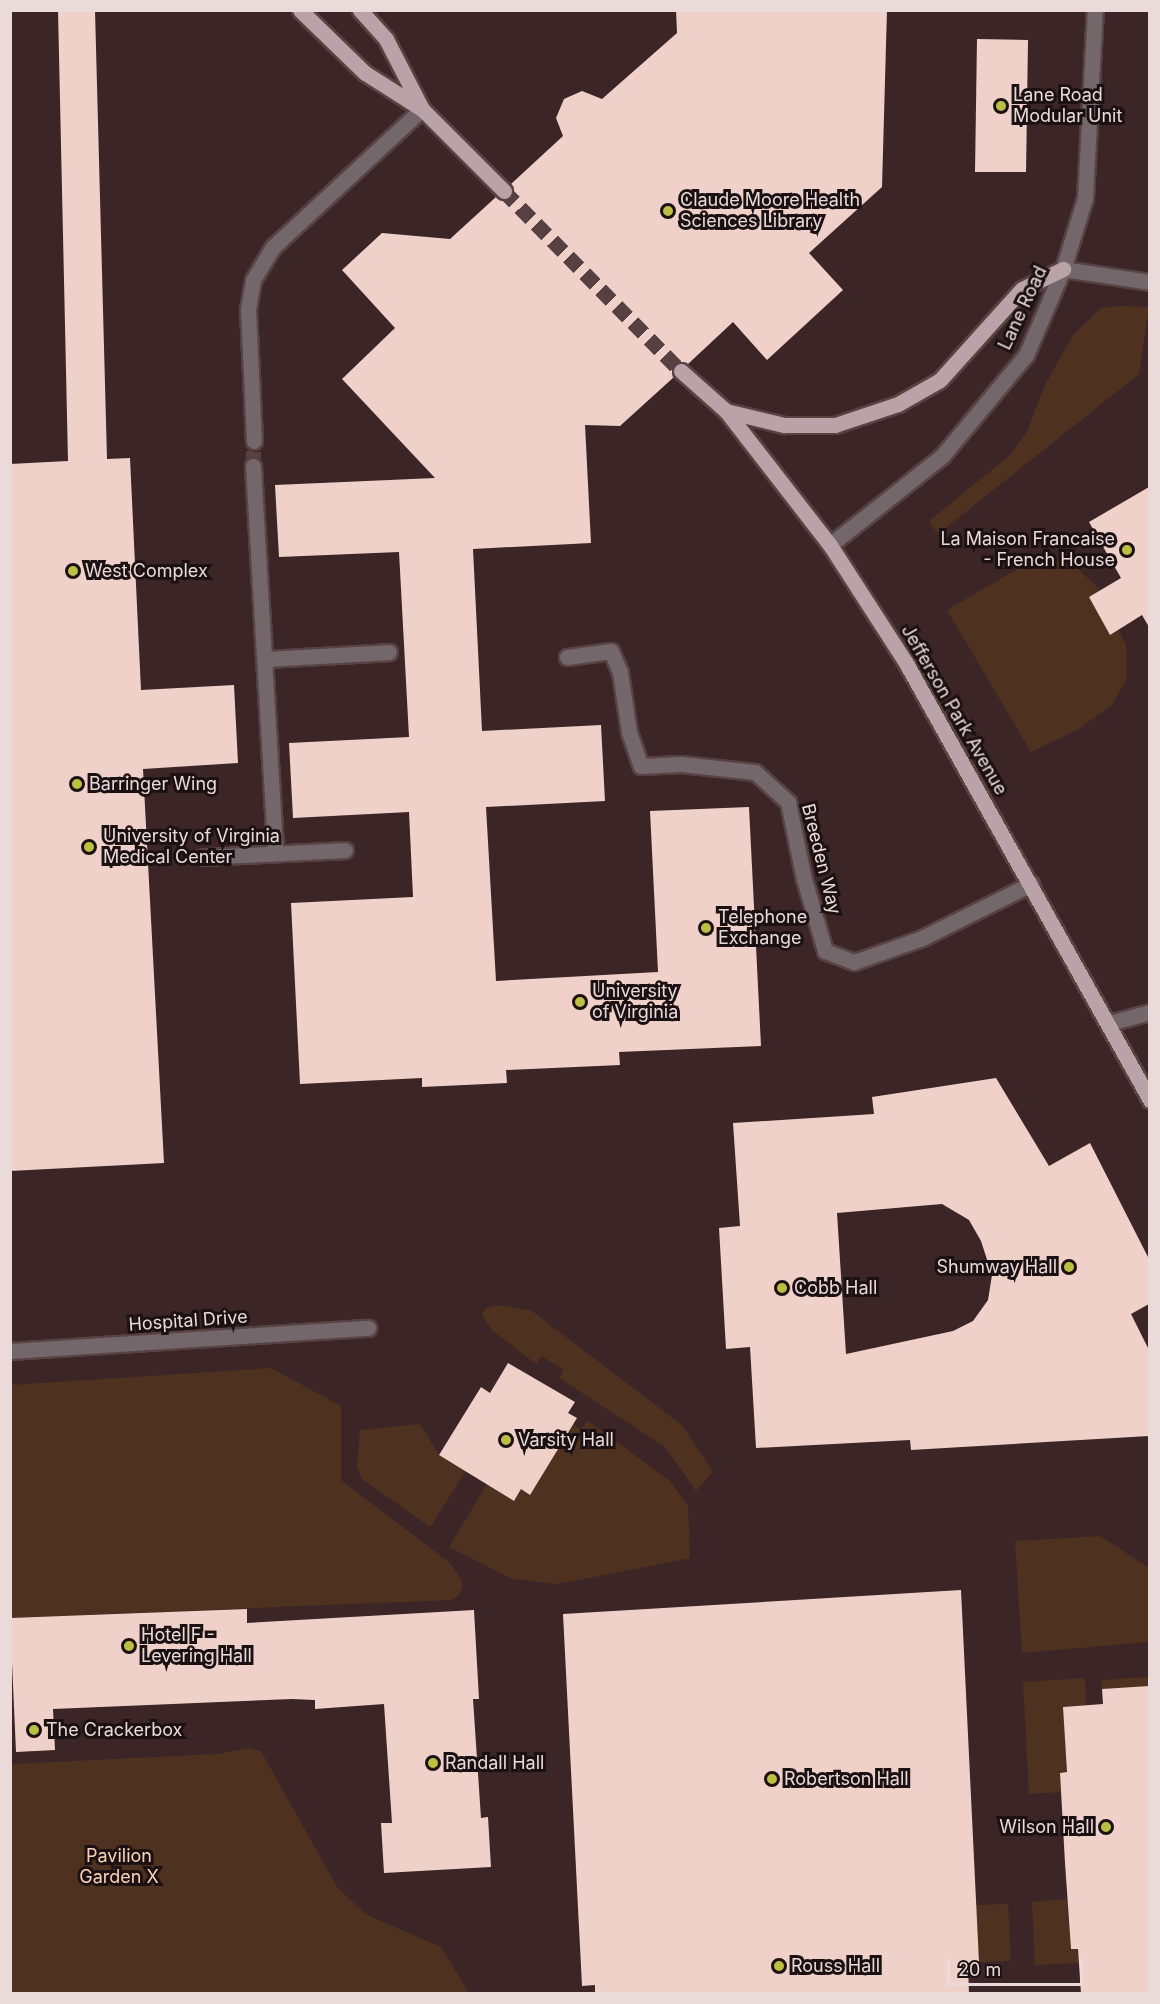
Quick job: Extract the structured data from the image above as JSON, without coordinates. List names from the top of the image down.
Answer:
{
  "streets": {
    "main road": ["Jefferson Park Avenue"],
    "street": ["Lane Road", "Breeden Way", "Hospital Drive"]
  },
  "crossings": [
    ["Lane Road", "Jefferson Park Avenue"],
    ["Jefferson Park Avenue", "Breeden Way"]
  ],
  "parks": ["Pavilion Garden X"],
  "places": [
    "Lane Road Modular Unit",
    "Claude Moore Health Sciences Library",
    "La Maison Francaise - French House",
    "West Complex",
    "Barringer Wing",
    "University of Virginia Medical Center",
    "Telephone Exchange",
    "University of Virginia",
    "Shumway Hall",
    "Cobb Hall",
    "Varsity Hall",
    "Hotel F - Levering Hall",
    "The Crackerbox",
    "Randall Hall",
    "Robertson Hall",
    "Wilson Hall",
    "Rouss Hall"
  ],
  "scale_bar": "20 m"
}
